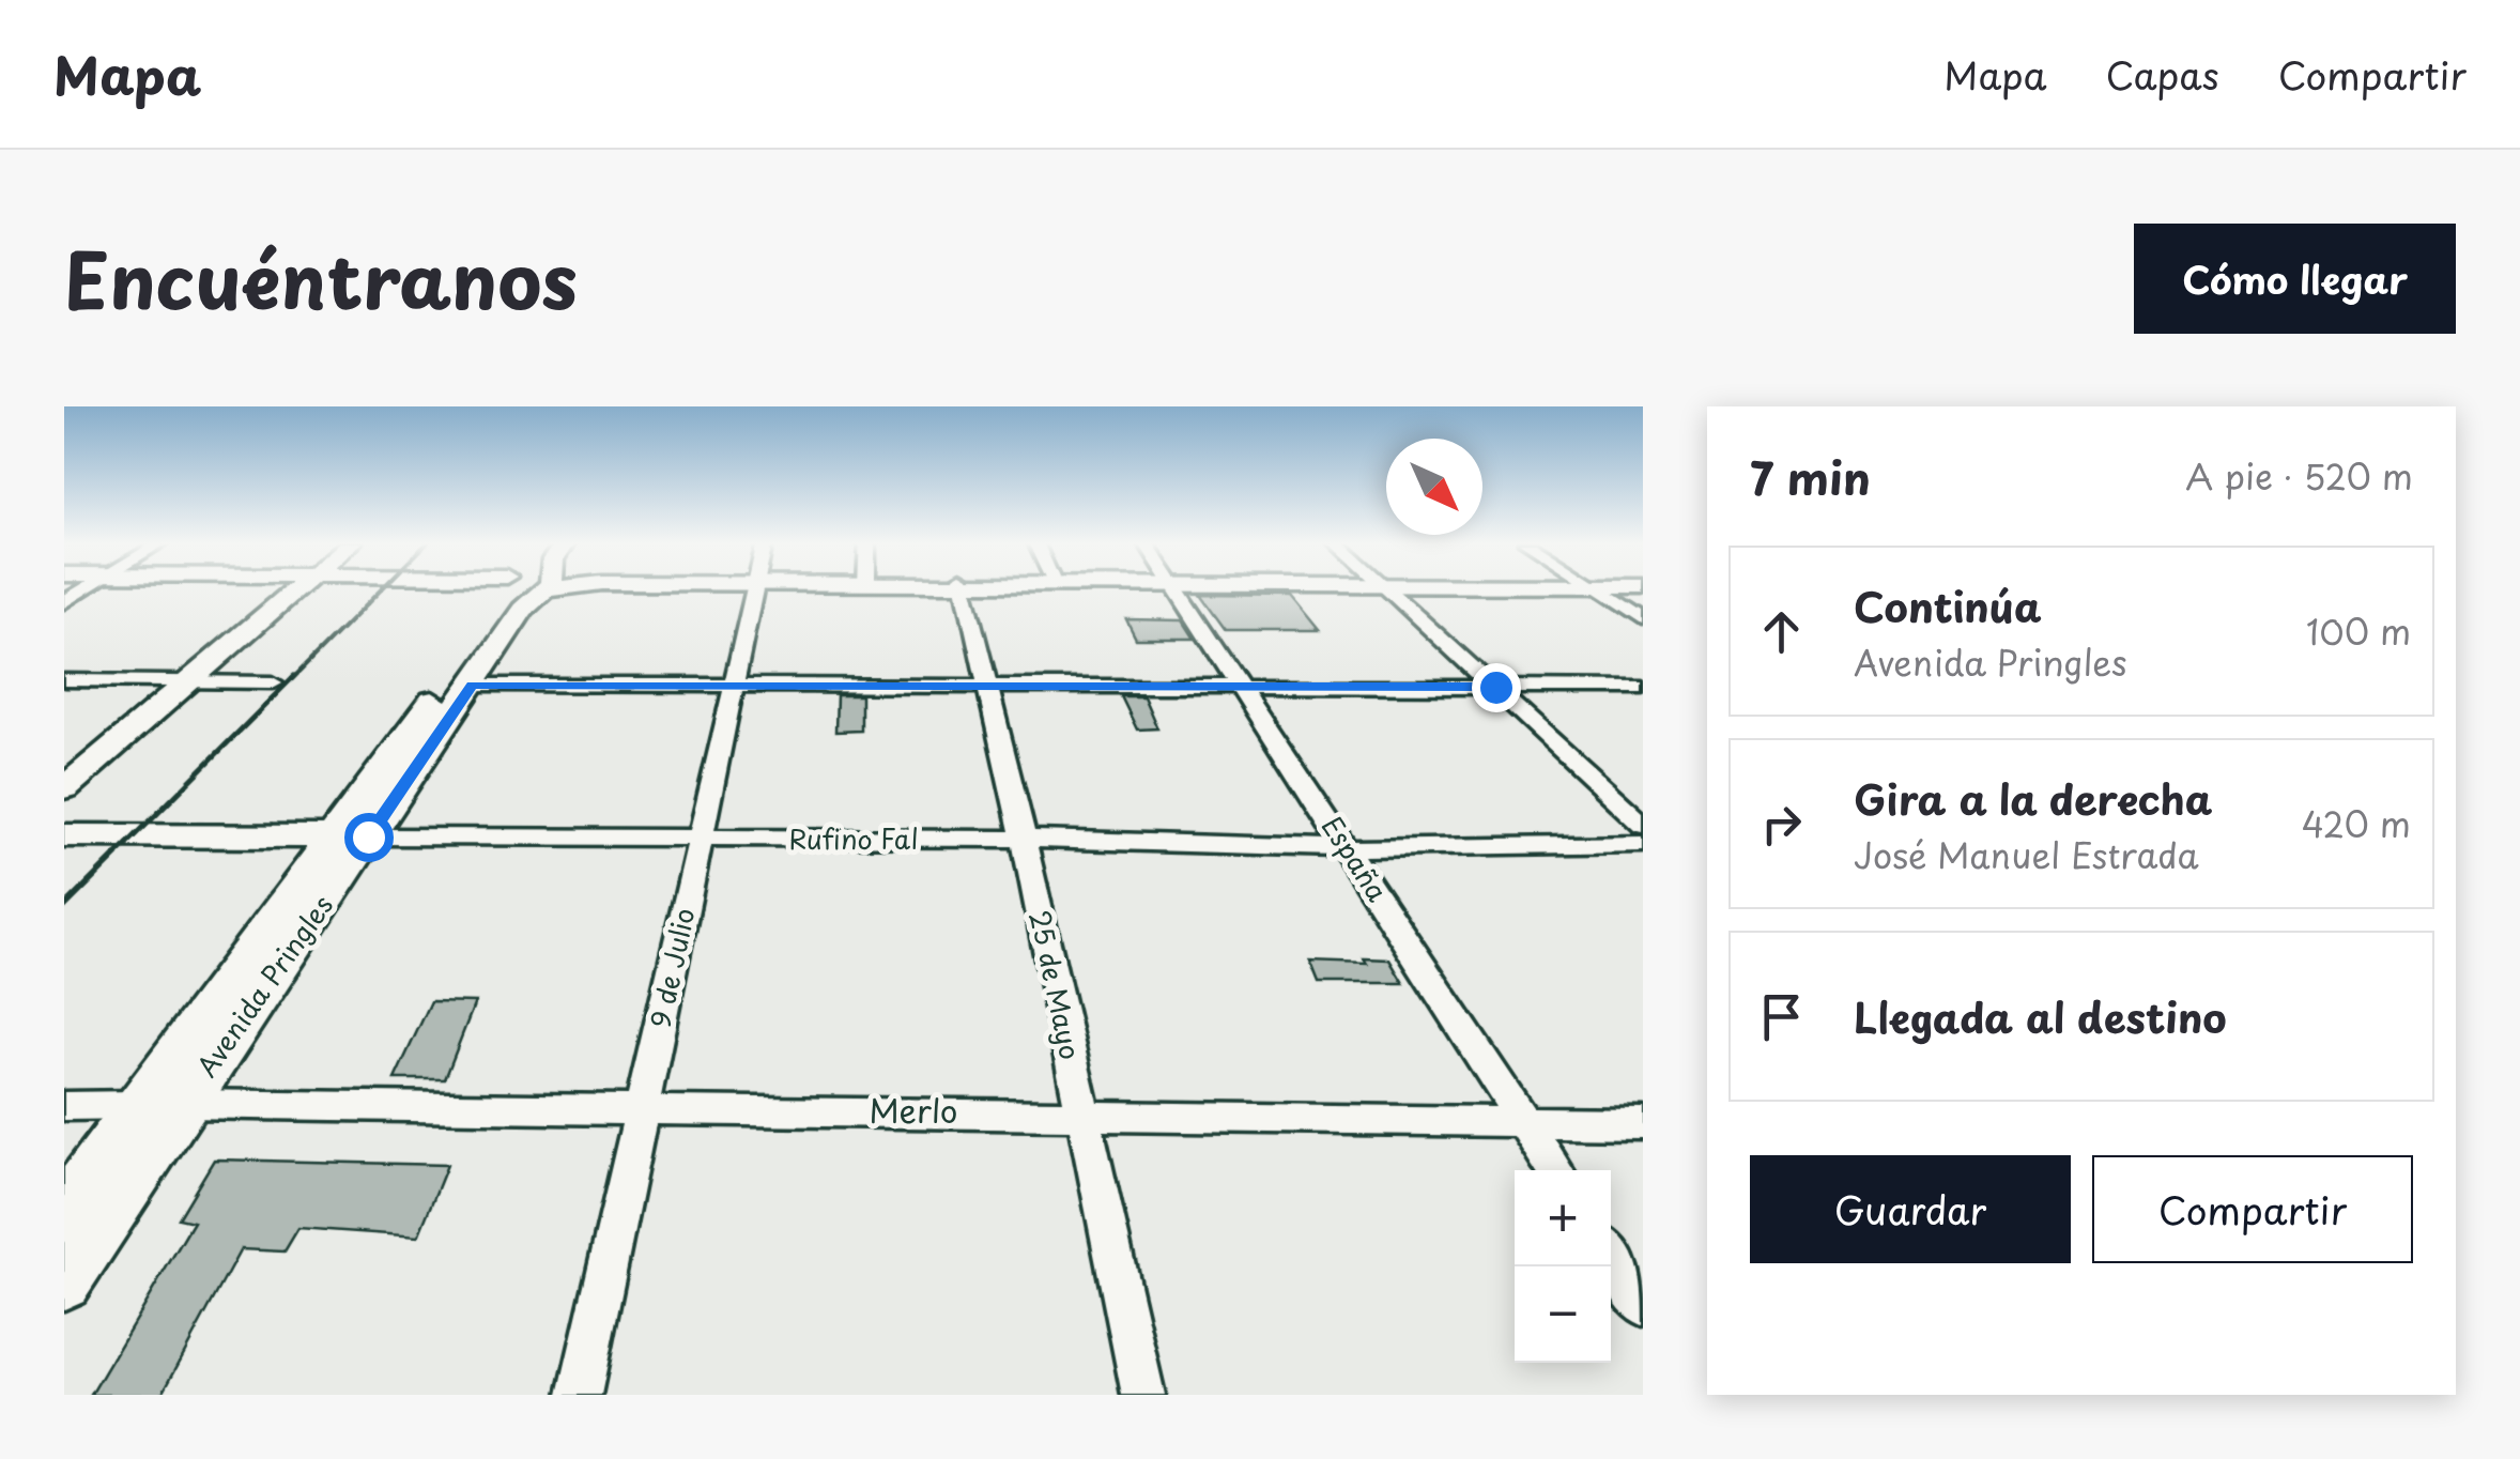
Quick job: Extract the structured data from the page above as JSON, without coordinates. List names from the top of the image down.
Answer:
{
  "streets": {
    "main road": ["Rufino Fal", "Avenida Pringles"],
    "street": [
      "España",
      "9 de Julio",
      "25 de Mayo",
      "Merlo"
    ]
  },
  "crossings": [
    ["Rufino Fal", "España"],
    ["Rufino Fal", "9 de Julio"],
    ["Rufino Fal", "25 de Mayo"],
    ["Rufino Fal", "Avenida Pringles"],
    ["España", "Merlo"],
    ["9 de Julio", "Merlo"],
    ["25 de Mayo", "Merlo"],
    ["Avenida Pringles", "Merlo"]
  ],
  "north": "bottom right",
  "page": {
    "header": "Mapa",
    "nav": ["Mapa", "Capas", "Compartir"],
    "title": "Encuéntranos",
    "buttons": [
      "Cómo llegar",
      ["Guardar", "Compartir"]
    ],
    "heading": ["7 min", "A pie · 520 m"],
    "list": [
      ["Continúa", "Avenida Pringles", "100 m"],
      ["Gira a la derecha", "José Manuel Estrada", "420 m"],
      "Llegada al destino"
    ],
    "map_buttons": ["+", "−"]
  }
}
